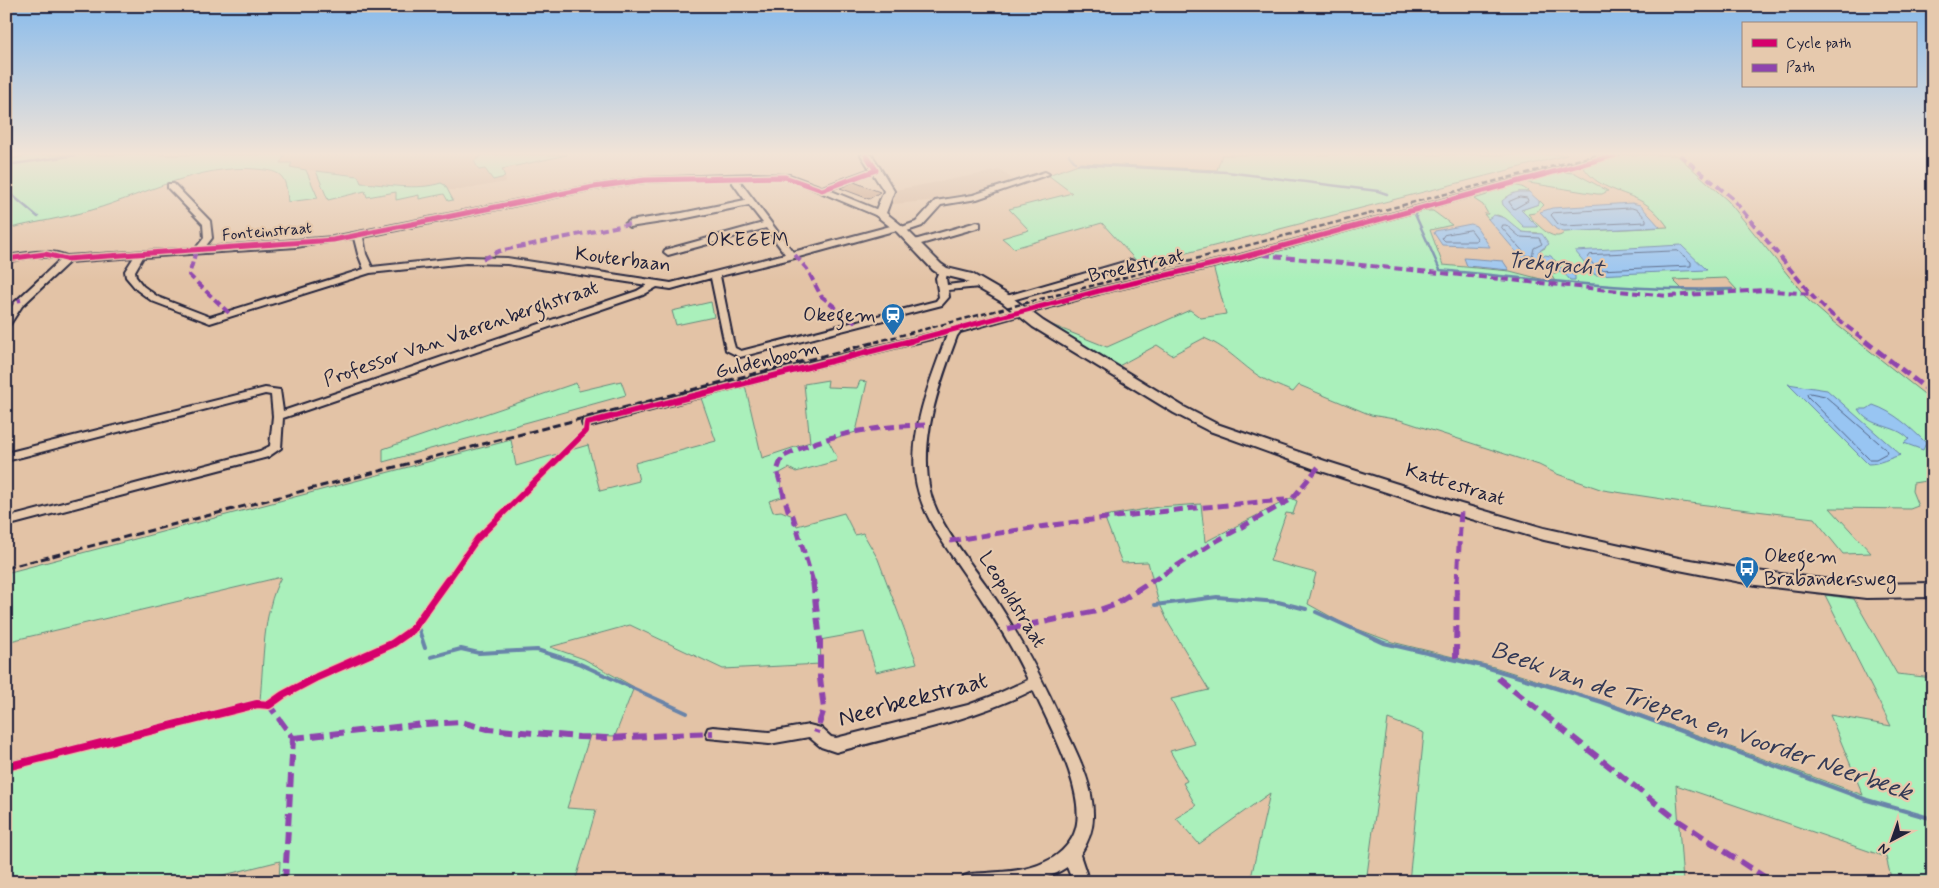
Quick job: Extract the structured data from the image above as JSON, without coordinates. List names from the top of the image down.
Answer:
{
  "streets": {
    "main road": ["Kattestraat"],
    "street": [
      "Fonteinstraat",
      "Kouterbaan",
      "Broekstraat",
      "Professor Van Vaerenberghstraat",
      "Guldenboom",
      "Leopoldstraat",
      "Neerbeekstraat"
    ]
  },
  "crossings": [
    ["Fonteinstraat", "Kouterbaan"],
    ["Kouterbaan", "Professor Van Vaerenberghstraat"],
    ["Broekstraat", "Kattestraat"],
    ["Guldenboom", "Leopoldstraat"],
    ["Leopoldstraat", "Neerbeekstraat"]
  ],
  "districts": ["OKEGEM"],
  "water": ["Trekgracht", "Beek van de Triepen en Voorder Neerbeek"],
  "places": {
    "station": ["Okegem"],
    "bus stop": ["Okegem Brabandersweg"]
  },
  "legend": ["Cycle path", "Path"],
  "north": "bottom left"
}
